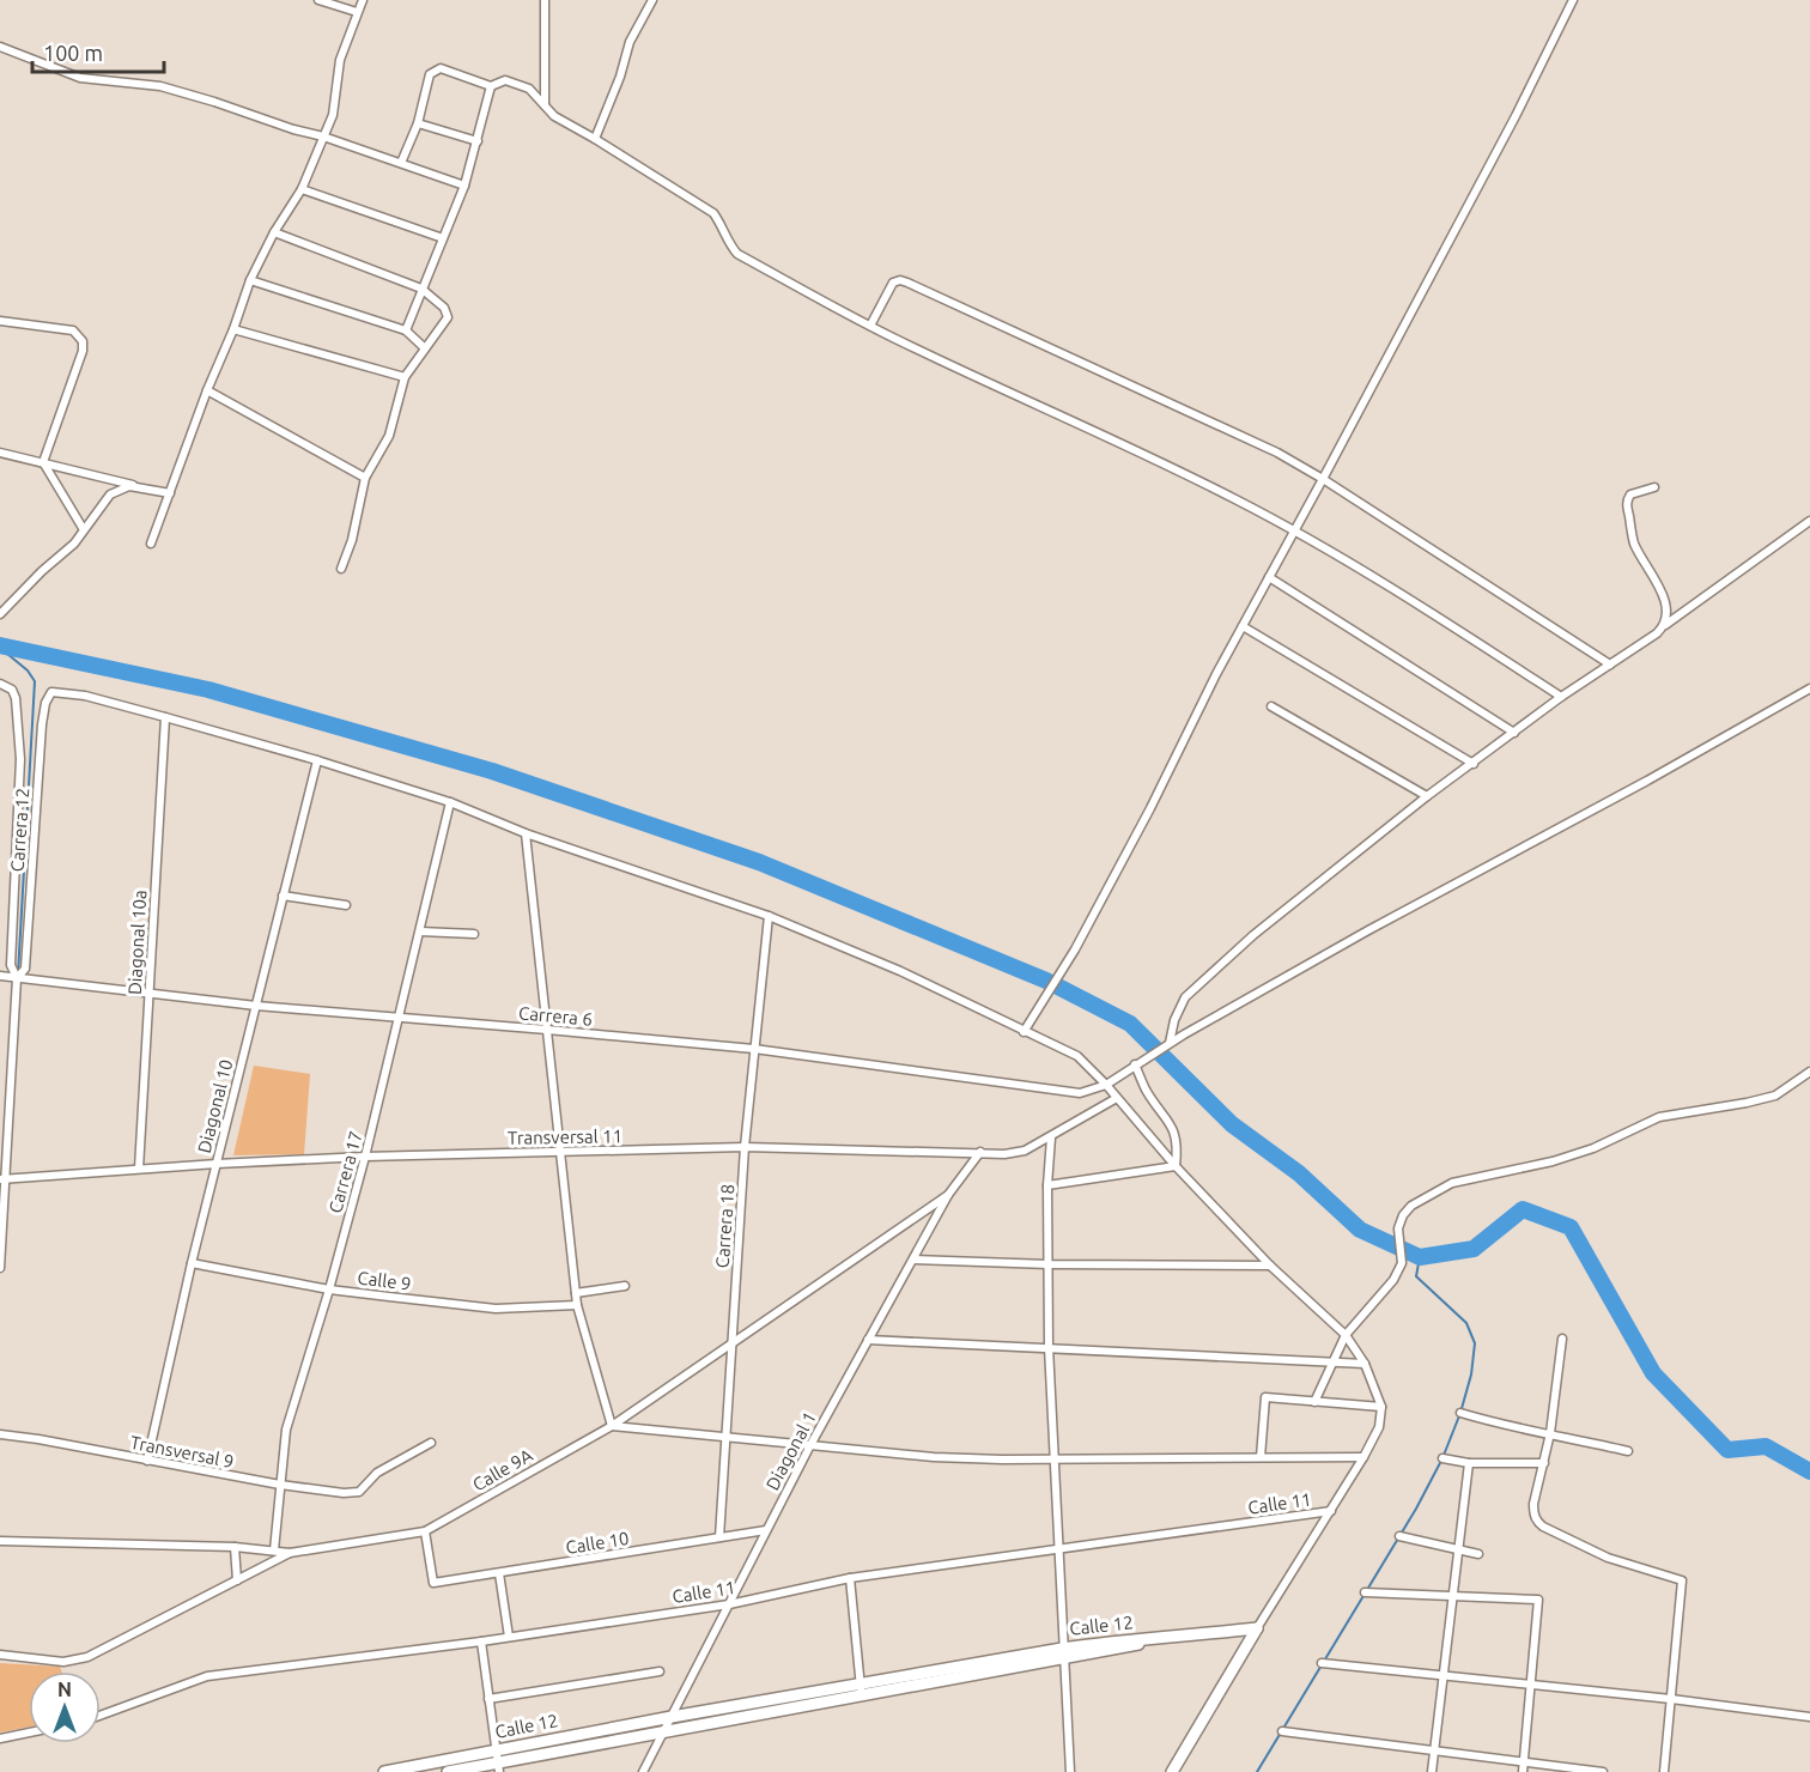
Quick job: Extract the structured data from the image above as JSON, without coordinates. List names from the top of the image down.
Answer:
{
  "streets": {
    "street": [
      "Carrera 12",
      "Diagonal 10a",
      "Carrera 6",
      "Diagonal 10",
      "Transversal 11",
      "Carrera 17",
      "Carrera 18",
      "Calle 9",
      "Diagonal 1",
      "Transversal 9",
      "Calle 9A",
      "Calle 11",
      "Calle 10",
      "Calle 12"
    ]
  },
  "crossings": [
    ["Carrera 12", "Diagonal 10a"],
    ["Carrera 12", "Carrera 6"],
    ["Diagonal 10a", "Carrera 6"],
    ["Diagonal 10a", "Transversal 11"],
    ["Carrera 6", "Diagonal 10"],
    ["Carrera 6", "Carrera 17"],
    ["Carrera 6", "Carrera 18"],
    ["Diagonal 10", "Transversal 11"],
    ["Diagonal 10", "Calle 9"],
    ["Diagonal 10", "Transversal 9"],
    ["Transversal 11", "Carrera 17"],
    ["Transversal 11", "Carrera 18"],
    ["Transversal 11", "Diagonal 1"],
    ["Carrera 17", "Calle 9"],
    ["Carrera 17", "Transversal 9"],
    ["Carrera 17", "Calle 9A"],
    ["Carrera 18", "Calle 9A"],
    ["Carrera 18", "Calle 10"],
    ["Diagonal 1", "Calle 9A"],
    ["Diagonal 1", "Calle 11"],
    ["Diagonal 1", "Calle 10"],
    ["Diagonal 1", "Calle 12"],
    ["Calle 9A", "Calle 10"]
  ],
  "scale_bar": "100 m",
  "north": "top"
}
